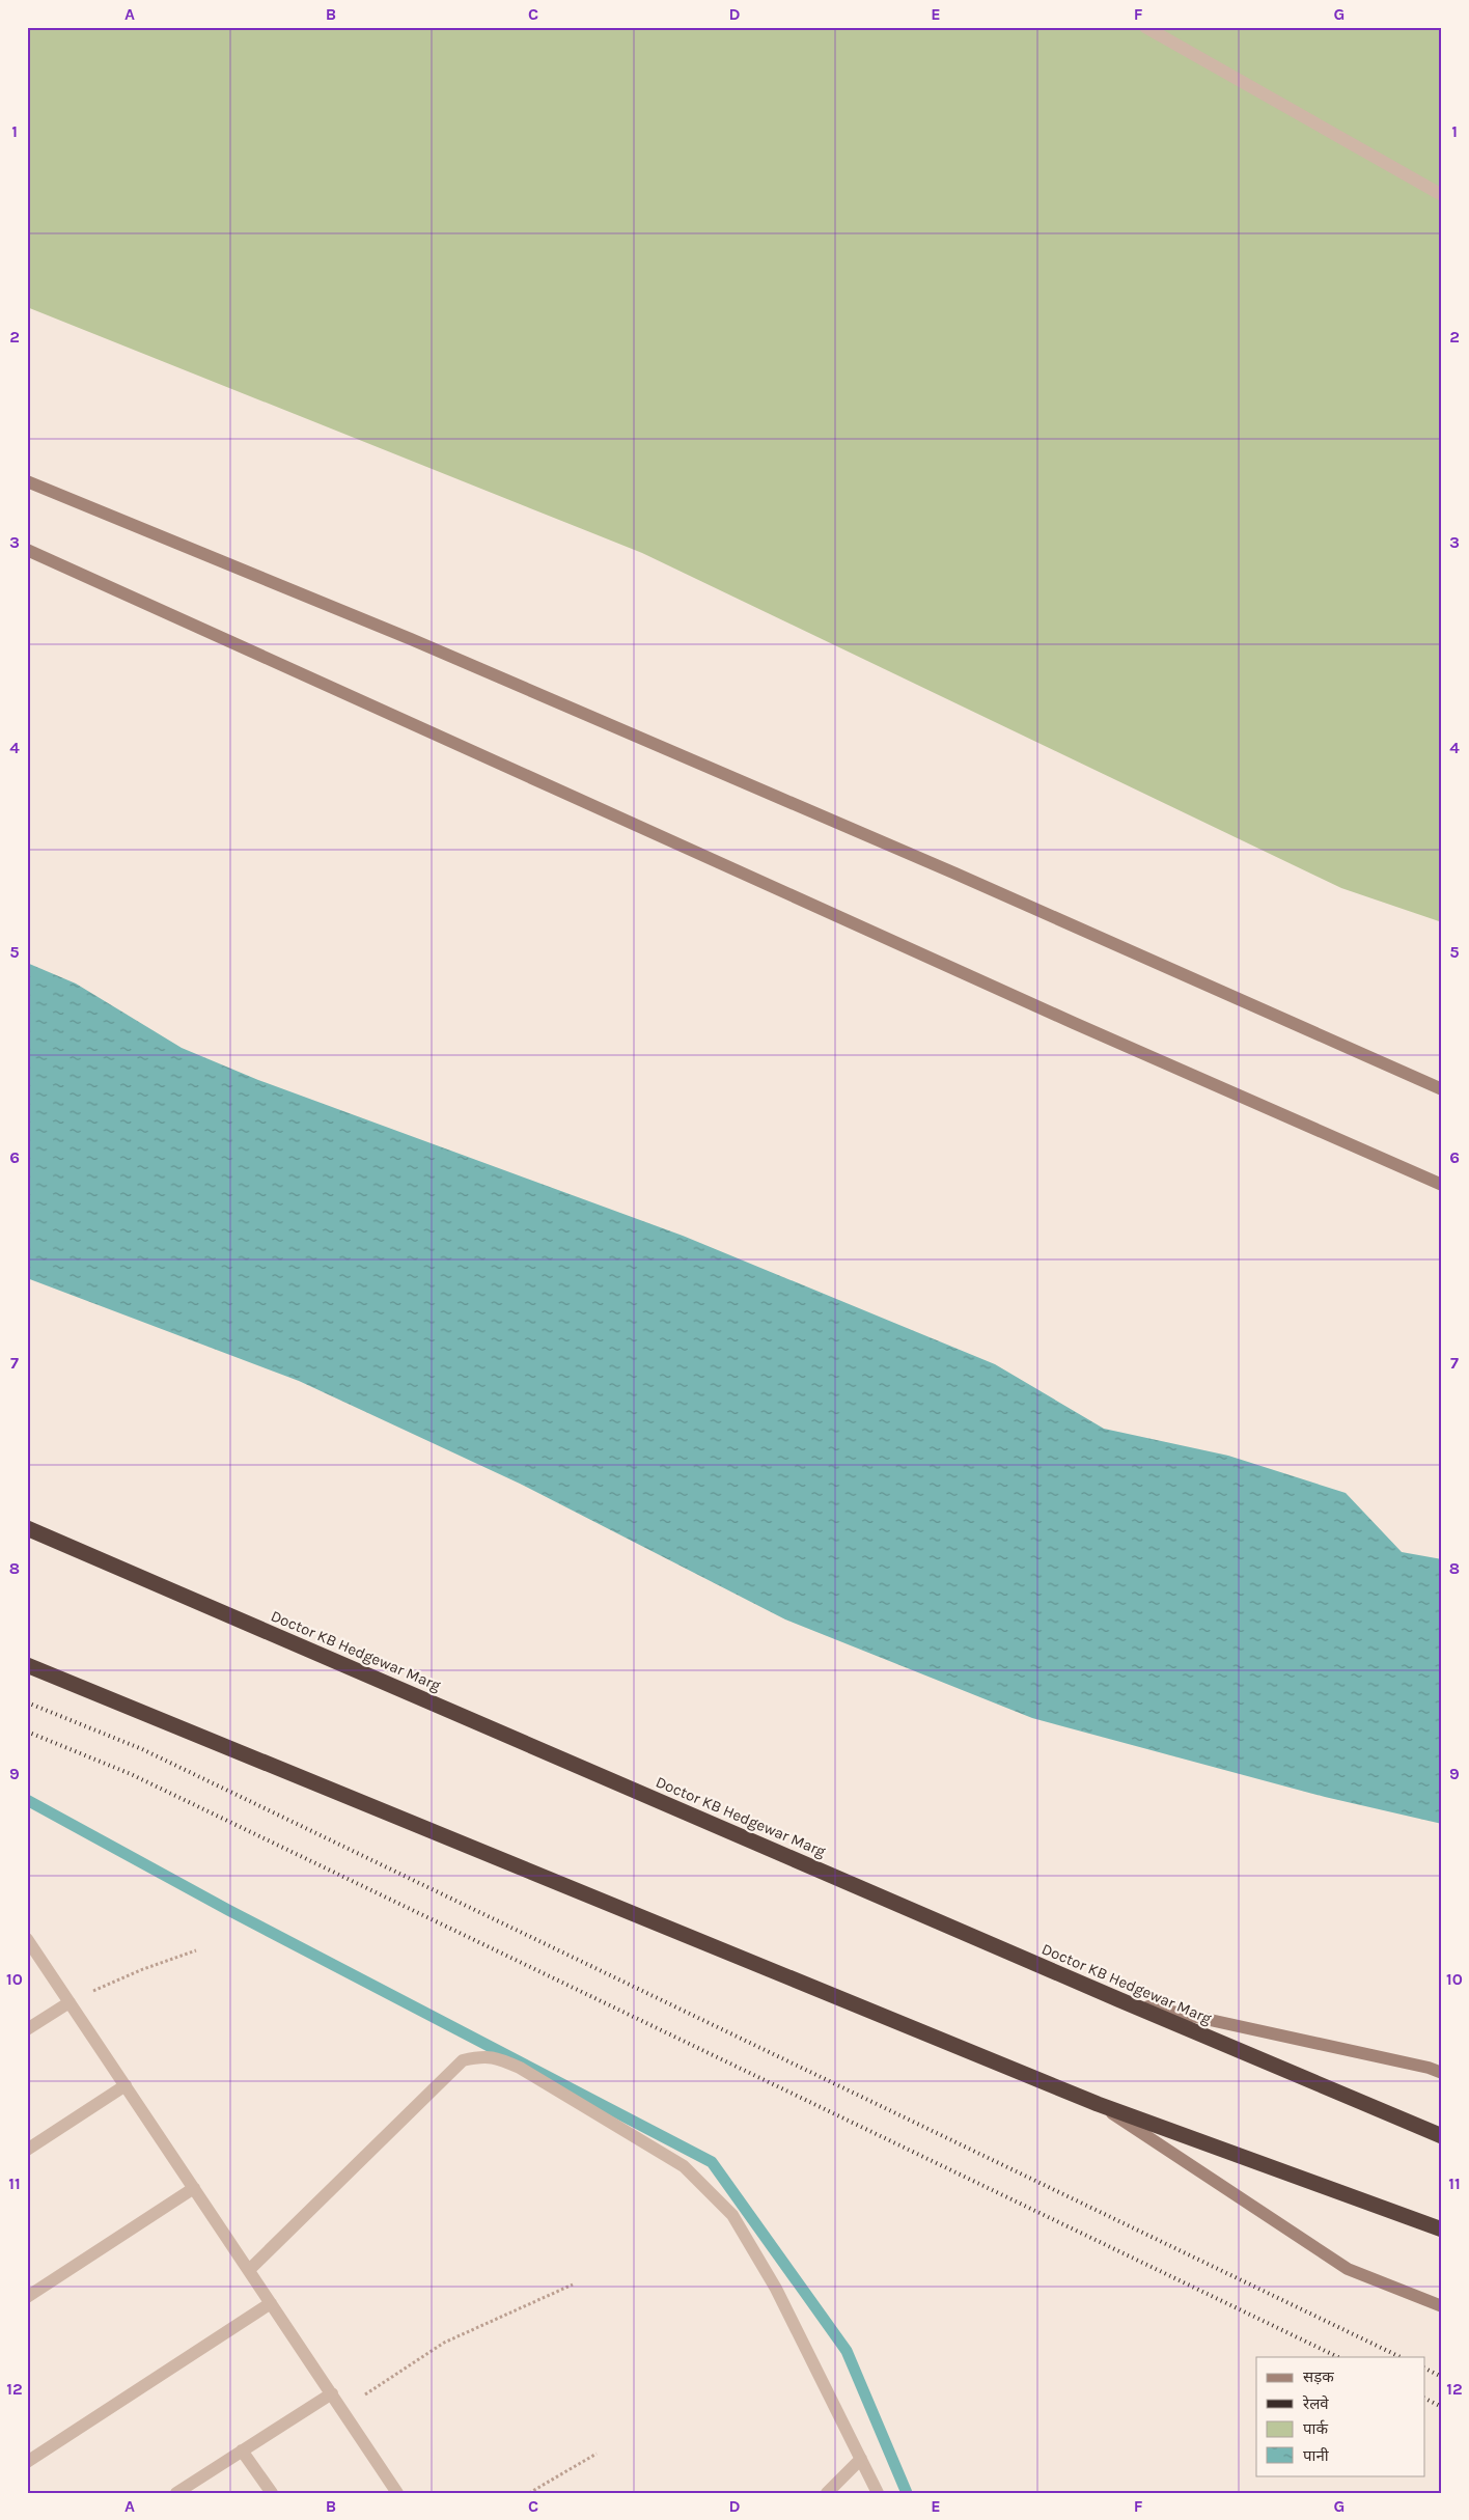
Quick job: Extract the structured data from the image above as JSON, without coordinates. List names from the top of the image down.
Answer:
{
  "streets": {
    "highway": ["Doctor KB Hedgewar Marg"]
  },
  "legend": [
    "सड़क",
    "रेलवे",
    "पार्क",
    "पानी"
  ],
  "grid": {
    "columns": [
      "A",
      "B",
      "C",
      "D",
      "E",
      "F",
      "G"
    ],
    "rows": [
      "1",
      "2",
      "3",
      "4",
      "5",
      "6",
      "7",
      "8",
      "9",
      "10",
      "11",
      "12"
    ]
  }
}
